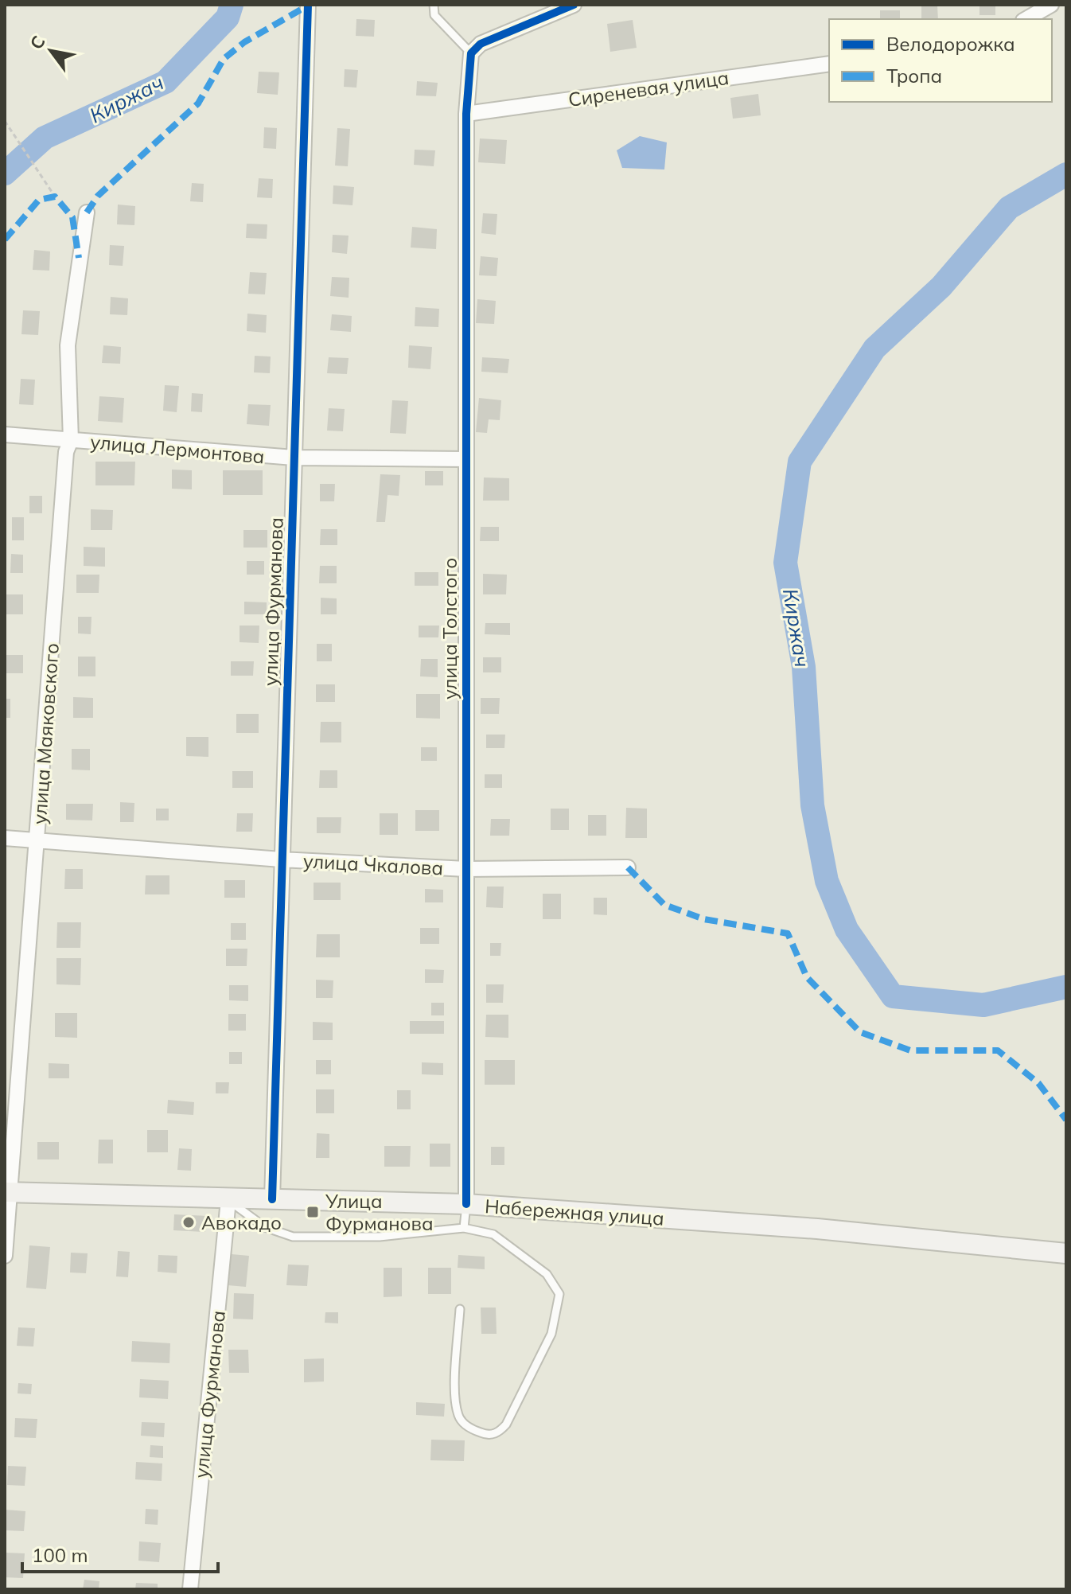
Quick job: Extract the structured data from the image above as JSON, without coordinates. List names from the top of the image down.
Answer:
{
  "streets": {
    "street": [
      "Сиреневая улица",
      "улица Лермонтова",
      "улица Фурманова",
      "улица Толстого",
      "улица Маяковского",
      "улица Чкалова",
      "Набережная улица"
    ]
  },
  "crossings": [
    ["Сиреневая улица", "улица Толстого"],
    ["улица Лермонтова", "улица Фурманова"],
    ["улица Лермонтова", "улица Толстого"],
    ["улица Лермонтова", "улица Маяковского"],
    ["улица Фурманова", "улица Чкалова"],
    ["улица Фурманова", "Набережная улица"],
    ["улица Толстого", "улица Чкалова"],
    ["улица Толстого", "Набережная улица"],
    ["улица Маяковского", "улица Чкалова"],
    ["улица Маяковского", "Набережная улица"]
  ],
  "water": ["Киржач"],
  "places": {
    "transit": ["Улица Фурманова"],
    "other": ["Авокадо"]
  },
  "legend": ["Велодорожка", "Тропа"],
  "scale_bar": "100 m",
  "north": "top left"
}
